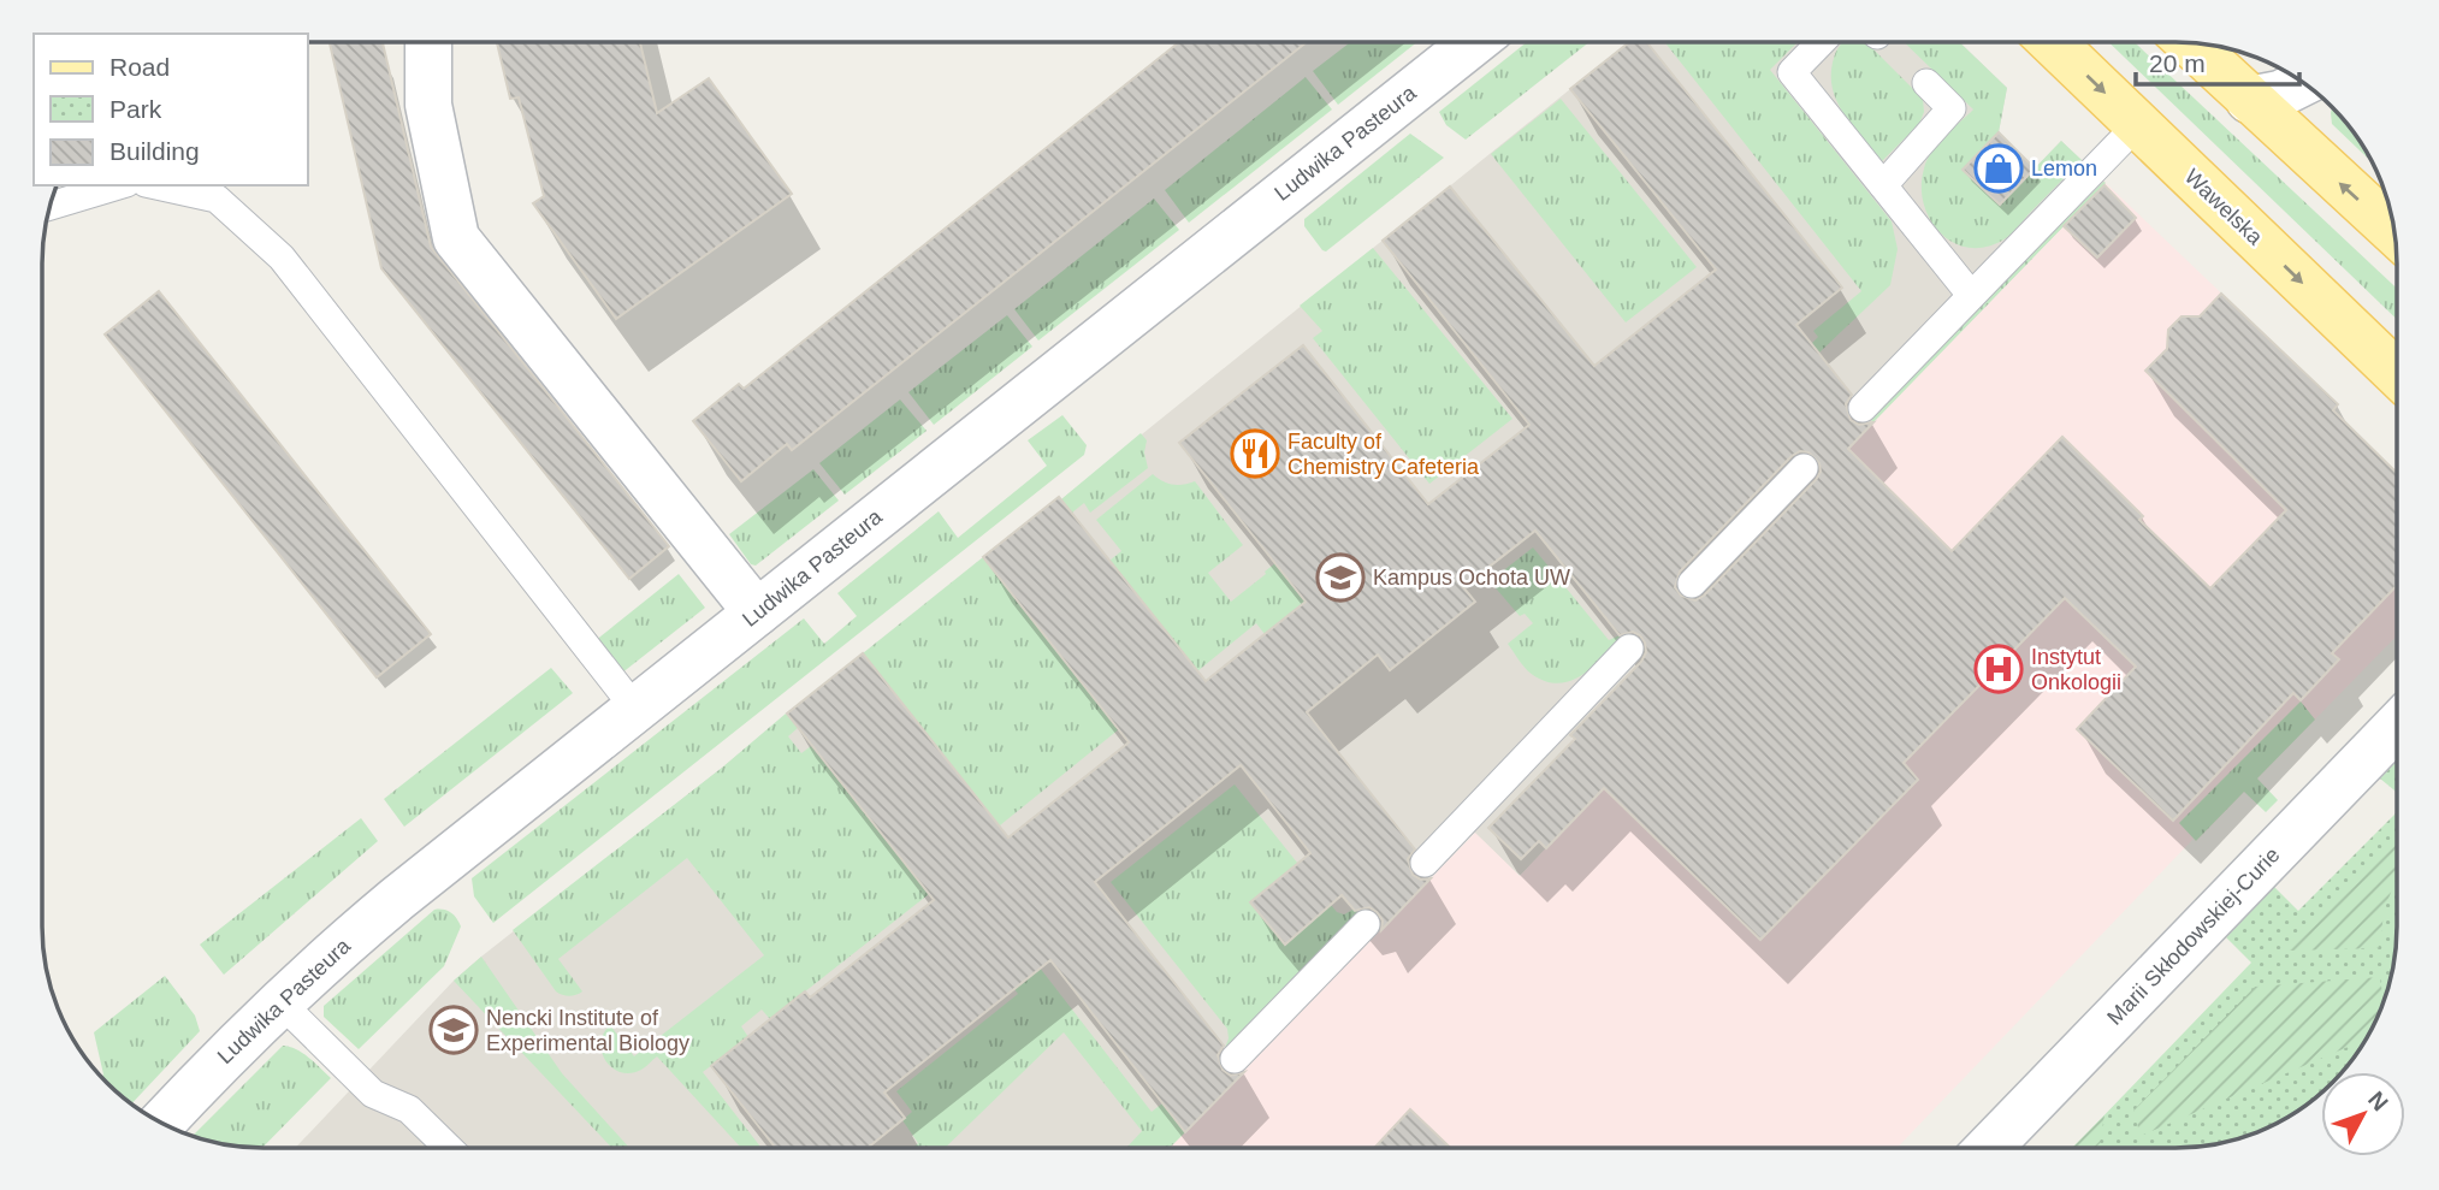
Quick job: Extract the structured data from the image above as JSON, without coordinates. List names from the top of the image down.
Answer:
{
  "streets": {
    "main road": ["Wawelska"],
    "street": ["Ludwika Pasteura", "Marii Skłodowskiej-Curie"]
  },
  "places": {
    "shop": ["Lemon"],
    "restaurant": ["Faculty of Chemistry Cafeteria"],
    "school or university": ["Kampus Ochota UW", "Nencki Institute of Experimental Biology"],
    "hospital": ["Instytut Onkologii"]
  },
  "legend": ["Road", "Park", "Building"],
  "scale_bar": "20 m",
  "north": "top right"
}
